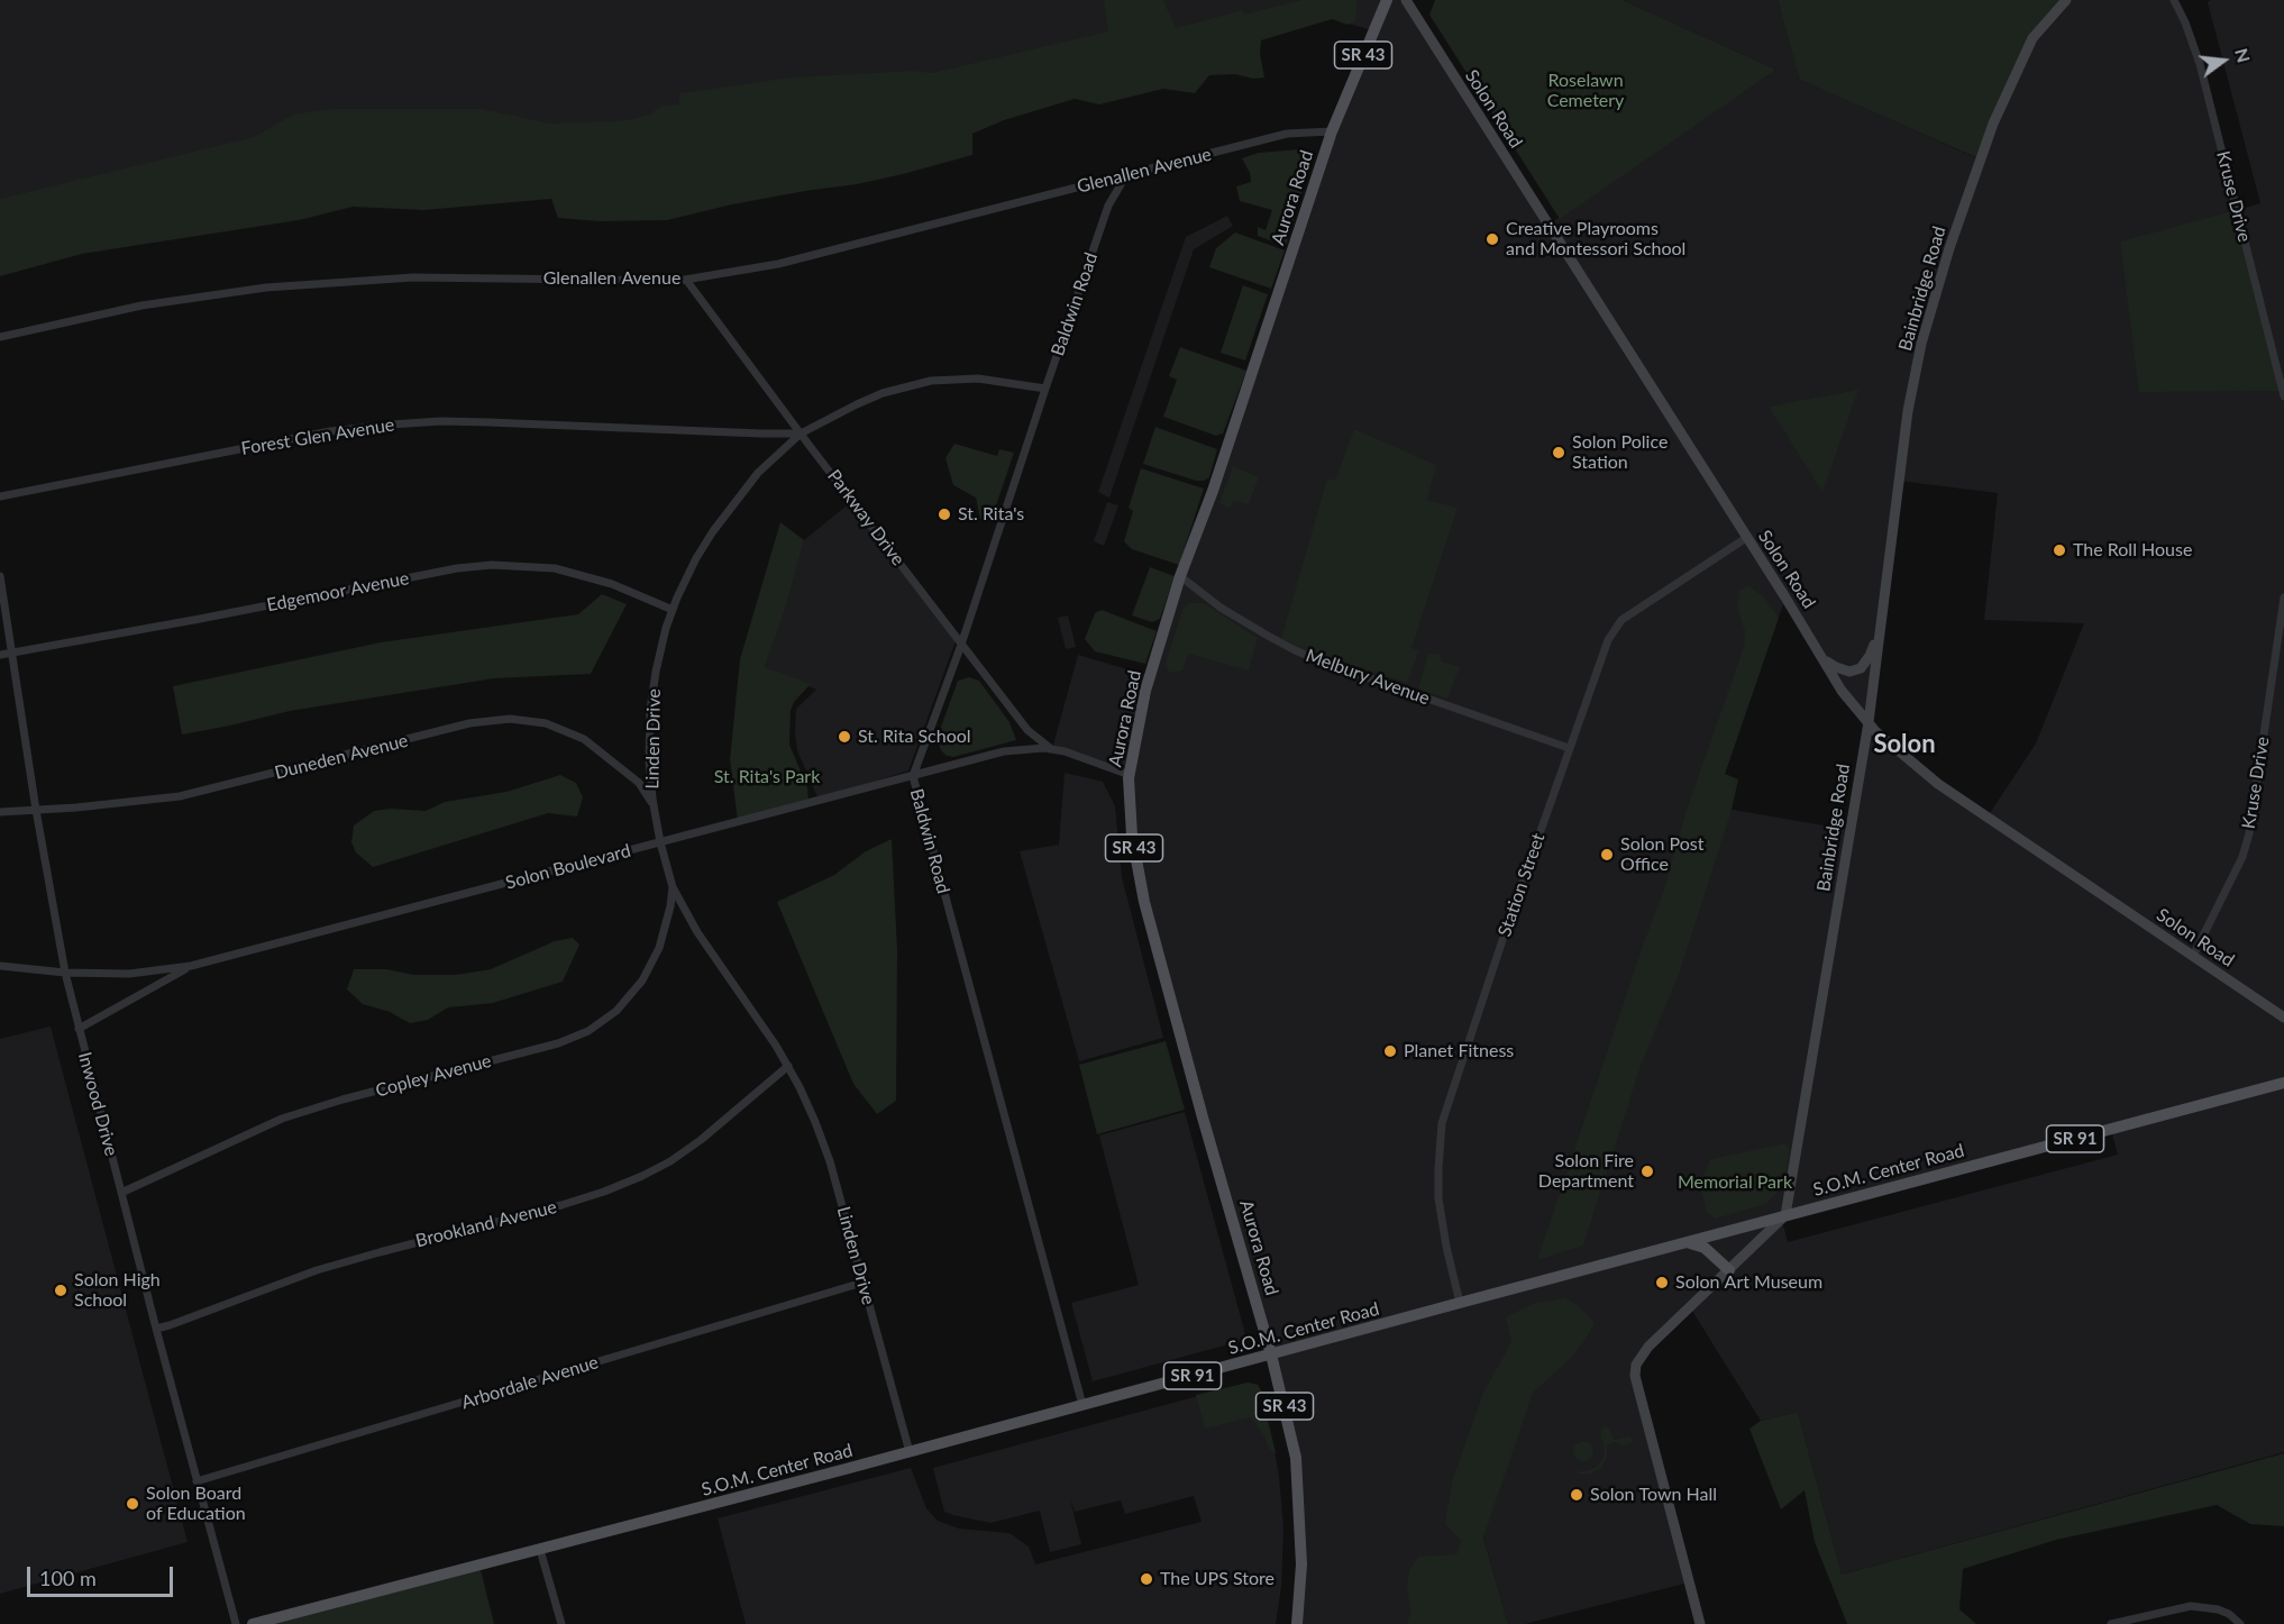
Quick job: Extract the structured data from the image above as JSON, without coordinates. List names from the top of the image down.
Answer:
{
  "streets": {
    "main road": [
      "SR 43",
      "Aurora Road",
      "SR 91",
      "S.O.M. Center Road"
    ],
    "street": [
      "Solon Road",
      "Glenallen Avenue",
      "Kruse Drive",
      "Bainbridge Road",
      "Baldwin Road",
      "Forest Glen Avenue",
      "Parkway Drive",
      "Edgemoor Avenue",
      "Melbury Avenue",
      "Linden Drive",
      "Duneden Avenue",
      "Solon Boulevard",
      "Station Street",
      "Copley Avenue",
      "Inwood Drive",
      "Brookland Avenue",
      "Arbordale Avenue"
    ]
  },
  "crossings": [
    ["Solon Road", "Kruse Drive"],
    ["Solon Road", "Bainbridge Road"],
    ["Solon Road", "Station Street"],
    ["Glenallen Avenue", "Aurora Road"],
    ["Glenallen Avenue", "Baldwin Road"],
    ["Glenallen Avenue", "Parkway Drive"],
    ["Aurora Road", "Melbury Avenue"],
    ["Aurora Road", "Solon Boulevard"],
    ["Aurora Road", "S.O.M. Center Road"],
    ["Bainbridge Road", "S.O.M. Center Road"],
    ["Baldwin Road", "Parkway Drive"],
    ["Baldwin Road", "Linden Drive"],
    ["Baldwin Road", "Solon Boulevard"],
    ["Baldwin Road", "S.O.M. Center Road"],
    ["Forest Glen Avenue", "Parkway Drive"],
    ["Forest Glen Avenue", "Linden Drive"],
    ["Parkway Drive", "Linden Drive"],
    ["Parkway Drive", "Solon Boulevard"],
    ["Edgemoor Avenue", "Linden Drive"],
    ["Edgemoor Avenue", "Inwood Drive"],
    ["Melbury Avenue", "Station Street"],
    ["Linden Drive", "Duneden Avenue"],
    ["Linden Drive", "Solon Boulevard"],
    ["Linden Drive", "Copley Avenue"],
    ["Linden Drive", "S.O.M. Center Road"],
    ["Linden Drive", "Brookland Avenue"],
    ["Linden Drive", "Arbordale Avenue"],
    ["Duneden Avenue", "Inwood Drive"],
    ["Solon Boulevard", "Inwood Drive"],
    ["Station Street", "S.O.M. Center Road"],
    ["Copley Avenue", "Inwood Drive"],
    ["Inwood Drive", "Brookland Avenue"],
    ["Inwood Drive", "Arbordale Avenue"]
  ],
  "districts": ["Solon"],
  "parks": ["Roselawn Cemetery", "St. Rita's Park", "Memorial Park"],
  "places": [
    "Creative Playrooms and Montessori School",
    "Solon Police Station",
    "St. Rita's",
    "The Roll House",
    "St. Rita School",
    "Solon Post Office",
    "Planet Fitness",
    "Solon Fire Department",
    "Solon Art Museum",
    "Solon High School",
    "Solon Town Hall",
    "Solon Board of Education",
    "The UPS Store"
  ],
  "scale_bar": "100 m",
  "north": "right"
}
